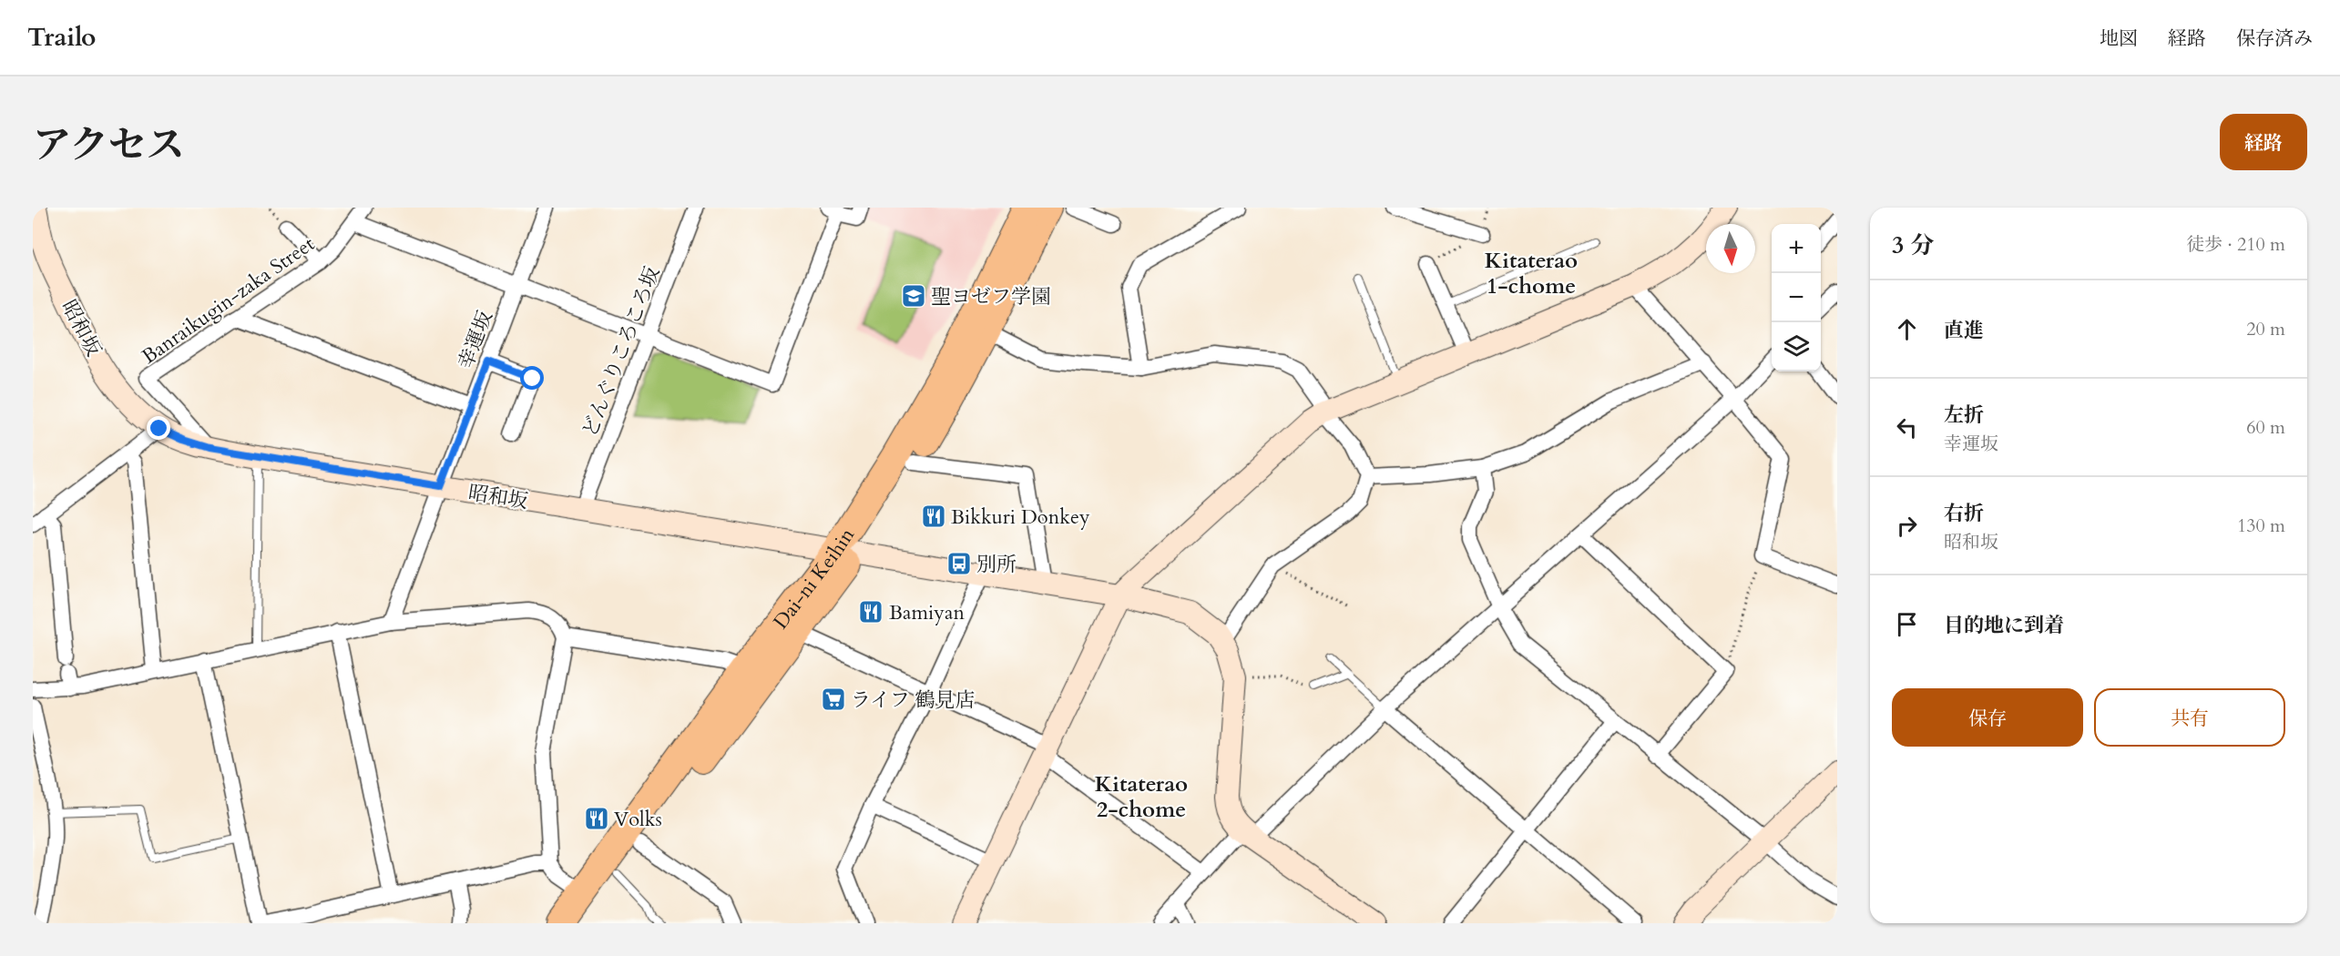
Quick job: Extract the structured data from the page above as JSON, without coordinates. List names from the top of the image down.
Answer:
{
  "streets": {
    "highway": ["Dai-ni Keihin"],
    "street": [
      "Banraikugin-zaka Street",
      "昭和坂",
      "幸運坂",
      "どんぐりころころ坂"
    ]
  },
  "crossings": [
    ["Banraikugin-zaka Street", "昭和坂"],
    ["昭和坂", "幸運坂"],
    ["昭和坂", "どんぐりころころ坂"],
    ["昭和坂", "Dai-ni Keihin"]
  ],
  "districts": ["Kitaterao 1-chome", "Kitaterao 2-chome"],
  "places": {
    "school or university": ["聖ヨゼフ学園"],
    "restaurant": ["Bikkuri Donkey", "Bamiyan", "Volks"],
    "bus stop": ["別所"],
    "supermarket": ["ライフ 鶴見店"]
  },
  "north": "bottom",
  "page": {
    "header": "Trailo",
    "nav": ["地図", "経路", "保存済み"],
    "title": "アクセス",
    "buttons": [
      "経路",
      ["保存", "共有"]
    ],
    "heading": ["3 分", "徒歩 · 210 m"],
    "map_buttons": ["+", "−"],
    "list": [
      ["直進", "20 m"],
      ["左折", "幸運坂", "60 m"],
      ["右折", "昭和坂", "130 m"],
      "目的地に到着"
    ]
  }
}
